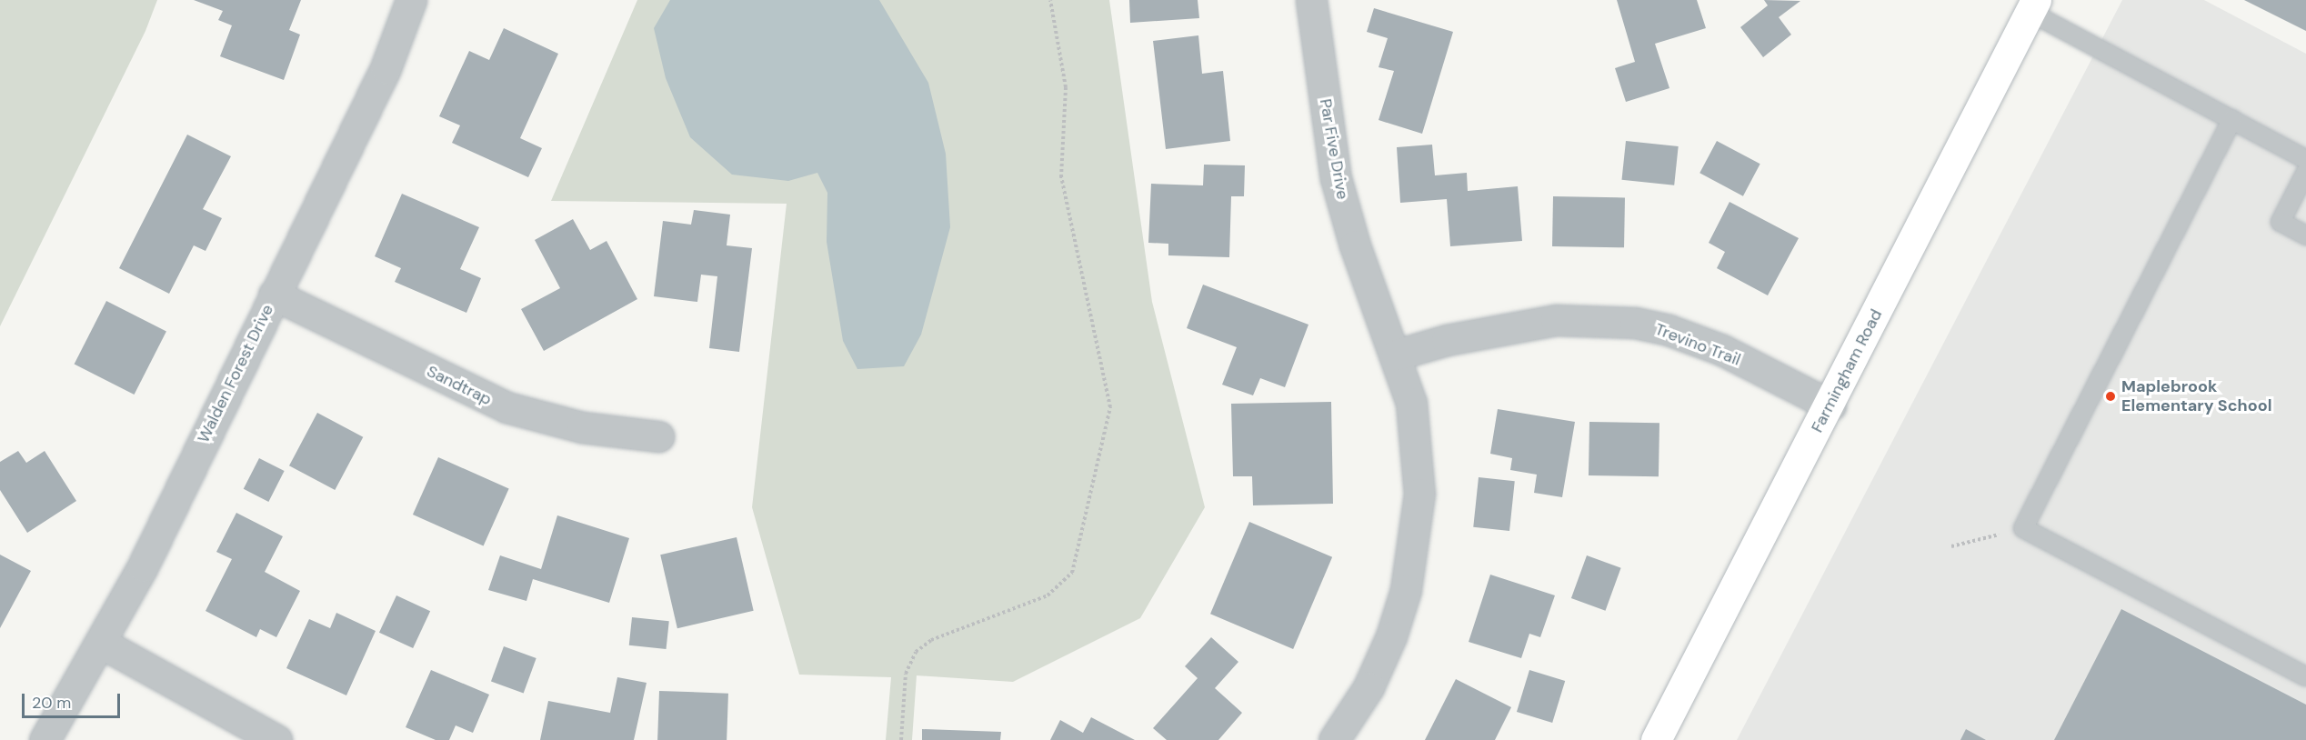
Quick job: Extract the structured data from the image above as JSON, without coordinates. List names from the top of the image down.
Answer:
{
  "streets": {
    "street": [
      "Par Five Drive",
      "Trevino Trail",
      "Farmingham Road",
      "Walden Forest Drive",
      "Sandtrap"
    ]
  },
  "crossings": [
    ["Par Five Drive", "Trevino Trail"],
    ["Trevino Trail", "Farmingham Road"],
    ["Walden Forest Drive", "Sandtrap"]
  ],
  "places": ["Maplebrook Elementary School"],
  "scale_bar": "20 m"
}
